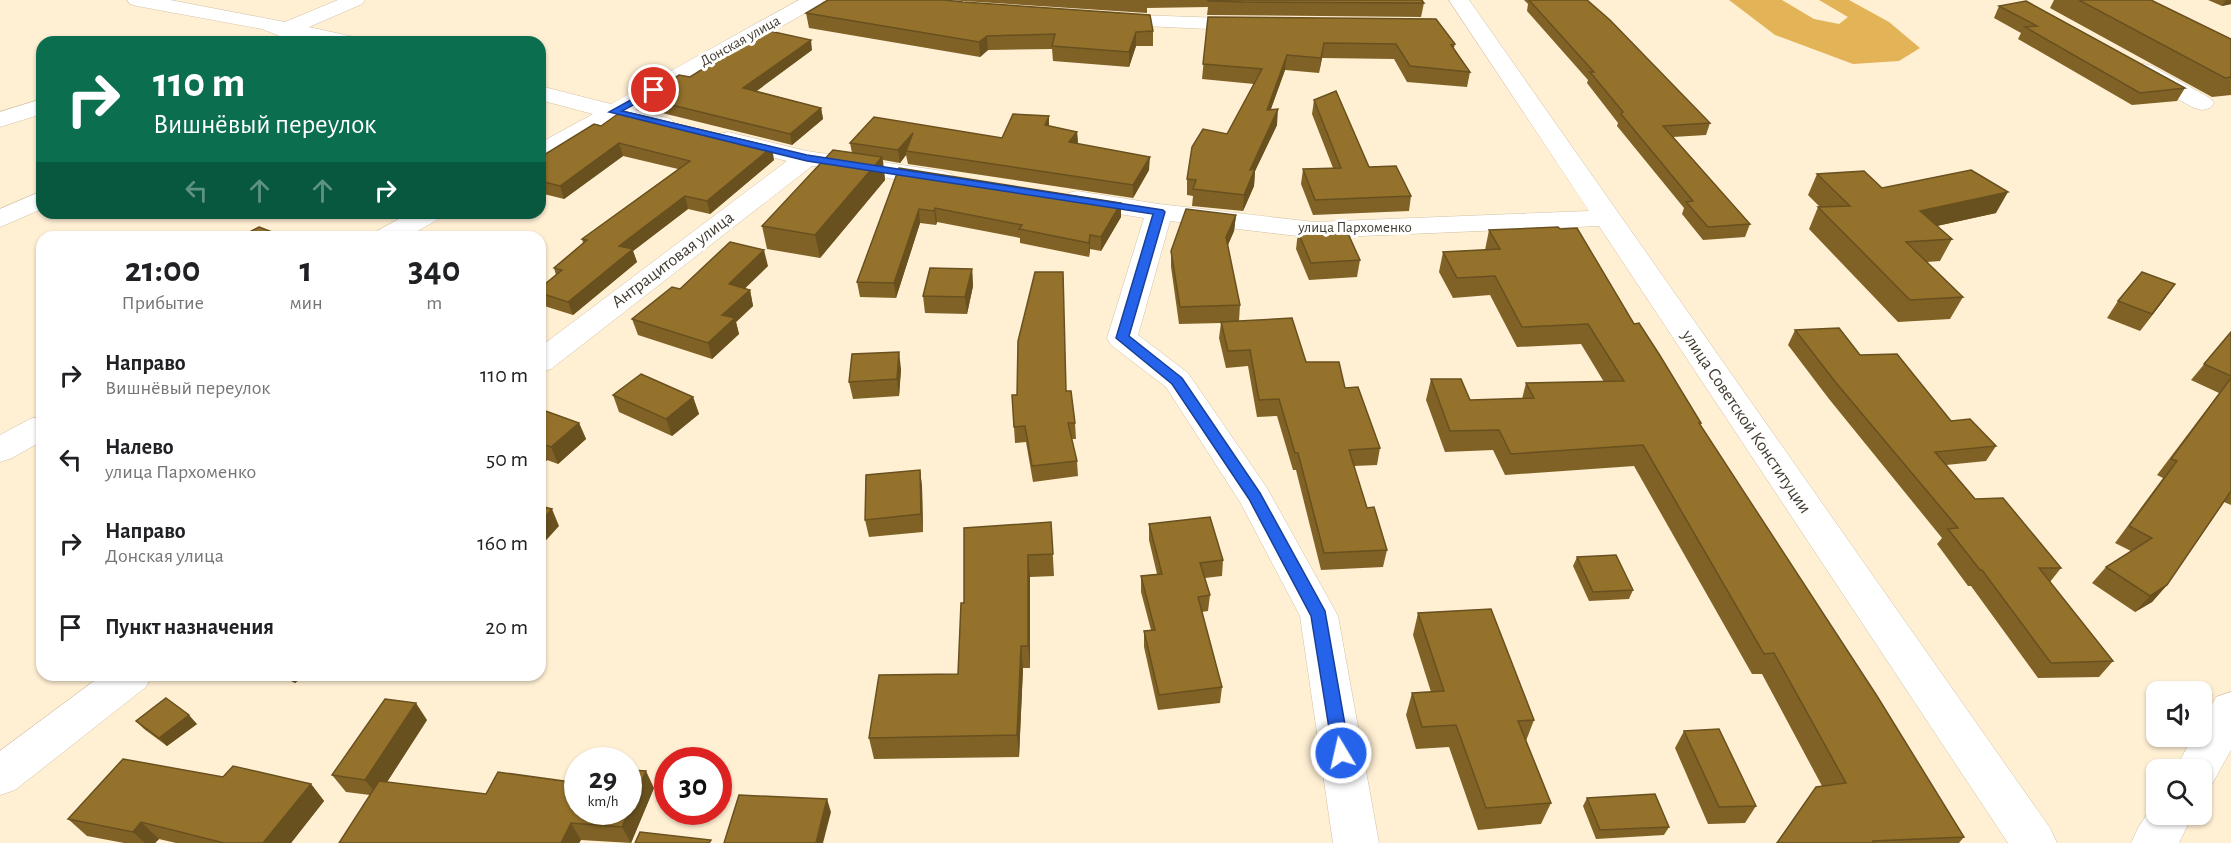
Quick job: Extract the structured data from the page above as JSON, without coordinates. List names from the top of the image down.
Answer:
{
  "streets": {
    "street": [
      "Донская улица",
      "улица Пархоменко",
      "Антрацитовая улица",
      "улица Советской Конституции"
    ]
  },
  "crossings": [
    ["улица Пархоменко", "улица Советской Конституции"]
  ],
  "page": {
    "turn": ["110 m", "Вишнёвый переулок"],
    "eta": [
      "21:00",
      "Прибытие",
      "1",
      "мин",
      "340",
      "m"
    ],
    "list": [
      {
        "name": "Направо",
        "note": "Вишнёвый переулок",
        "value": "110 m"
      },
      {
        "name": "Налево",
        "note": "улица Пархоменко",
        "value": "50 m"
      },
      {
        "name": "Направо",
        "note": "Донская улица",
        "value": "160 m"
      },
      {
        "name": "Пункт назначения",
        "value": "20 m"
      }
    ],
    "speed": "29 km/h",
    "limit": "30"
  }
}
